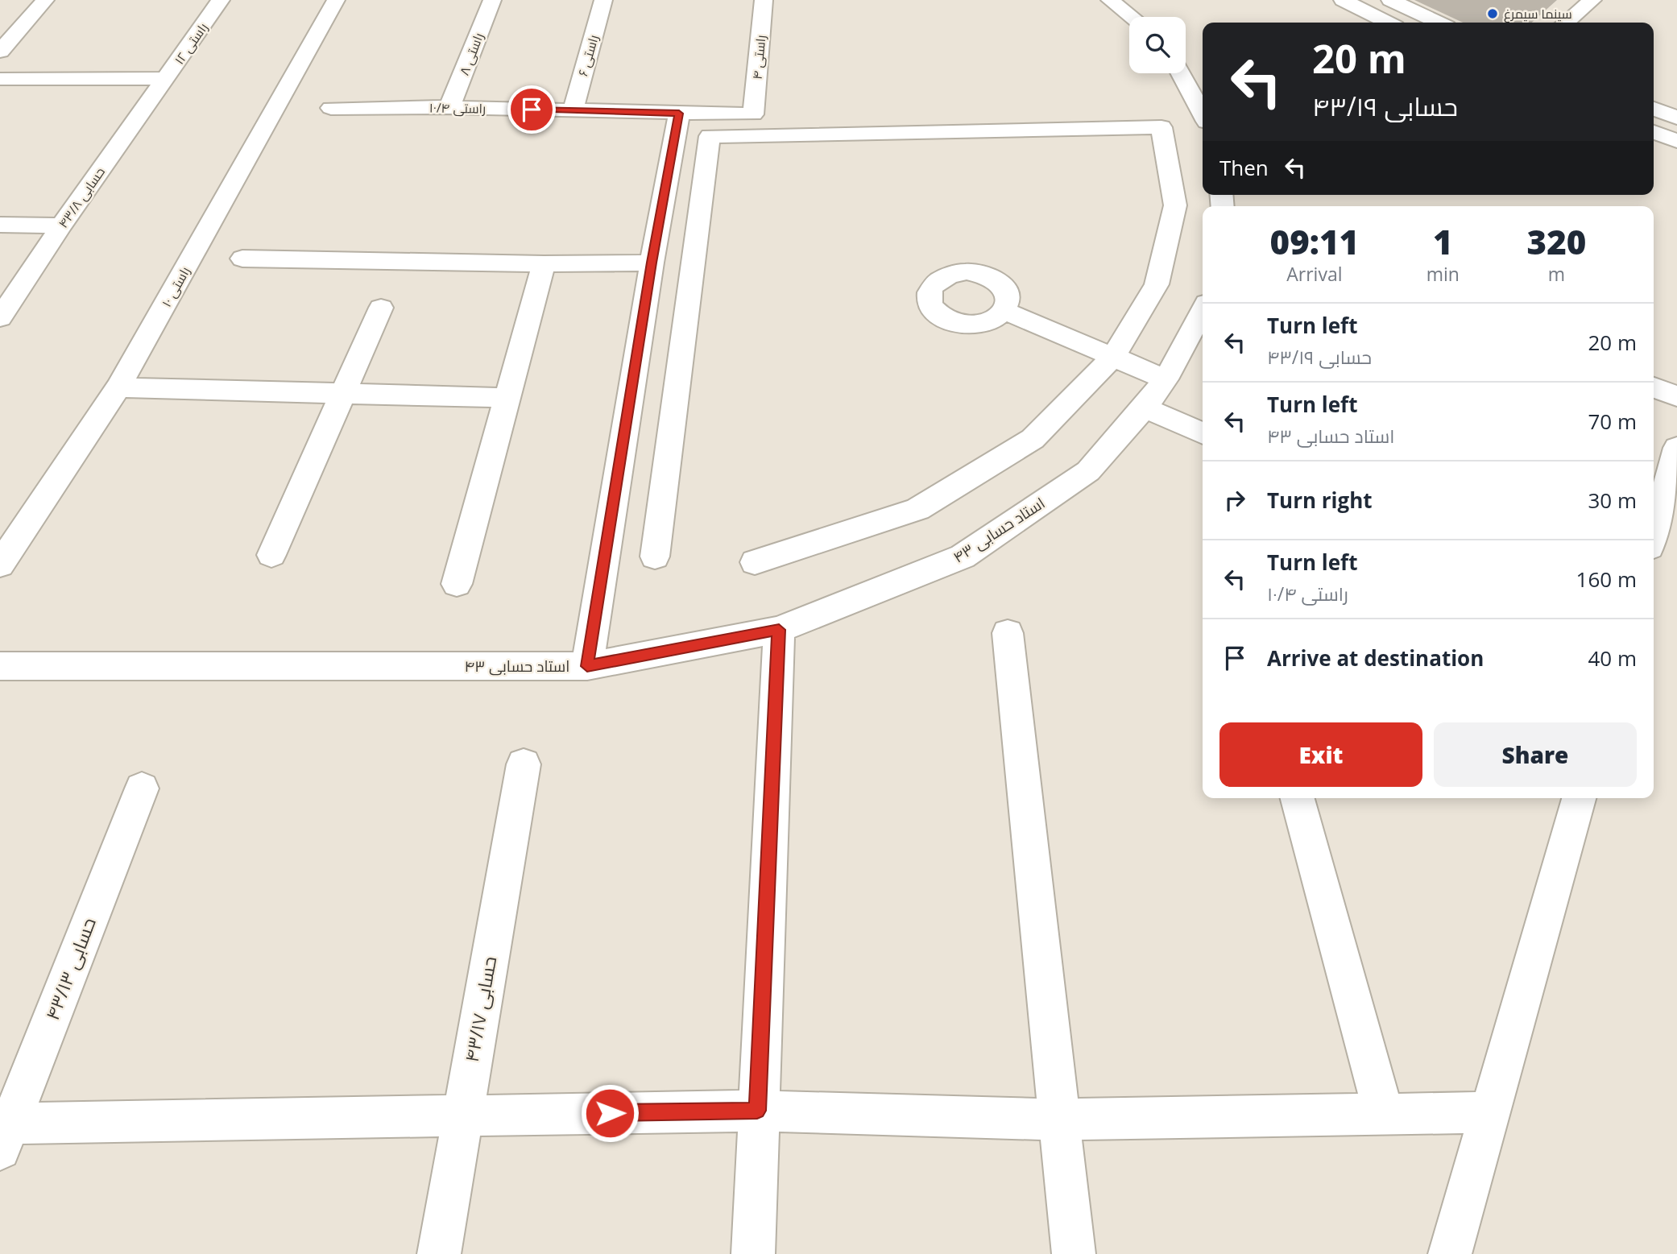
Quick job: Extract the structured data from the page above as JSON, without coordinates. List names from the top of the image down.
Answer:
{
  "streets": {
    "street": [
      "راستی ۱۲",
      "راستی ۸",
      "راستی ۶",
      "راستی ۴",
      "راستی ۱۰/۴",
      "حسابی ۴۳/۸",
      "راستی ۱۰",
      "استاد حسابی ۴۳",
      "حسابی ۴۳/۱۳",
      "حسابی ۴۳/۱۷"
    ]
  },
  "crossings": [
    ["راستی ۱۲", "حسابی ۴۳/۸"],
    ["راستی ۸", "راستی ۱۰/۴"],
    ["راستی ۶", "راستی ۱۰/۴"],
    ["راستی ۴", "راستی ۱۰/۴"]
  ],
  "places": ["سینما سیمرغ"],
  "page": {
    "turn": ["20 m", "حسابی ۴۳/۱۹"],
    "then": "Then",
    "eta": [
      "09:11",
      "Arrival",
      "1",
      "min",
      "320",
      "m"
    ],
    "list": [
      {
        "name": "Turn left",
        "note": "حسابی ۴۳/۱۹",
        "value": "20 m"
      },
      {
        "name": "Turn left",
        "note": "استاد حسابی ۴۳",
        "value": "70 m"
      },
      {
        "name": "Turn right",
        "value": "30 m"
      },
      {
        "name": "Turn left",
        "note": "راستی ۱۰/۴",
        "value": "160 m"
      },
      {
        "name": "Arrive at destination",
        "value": "40 m"
      }
    ],
    "buttons": ["Exit", "Share"]
  }
}
